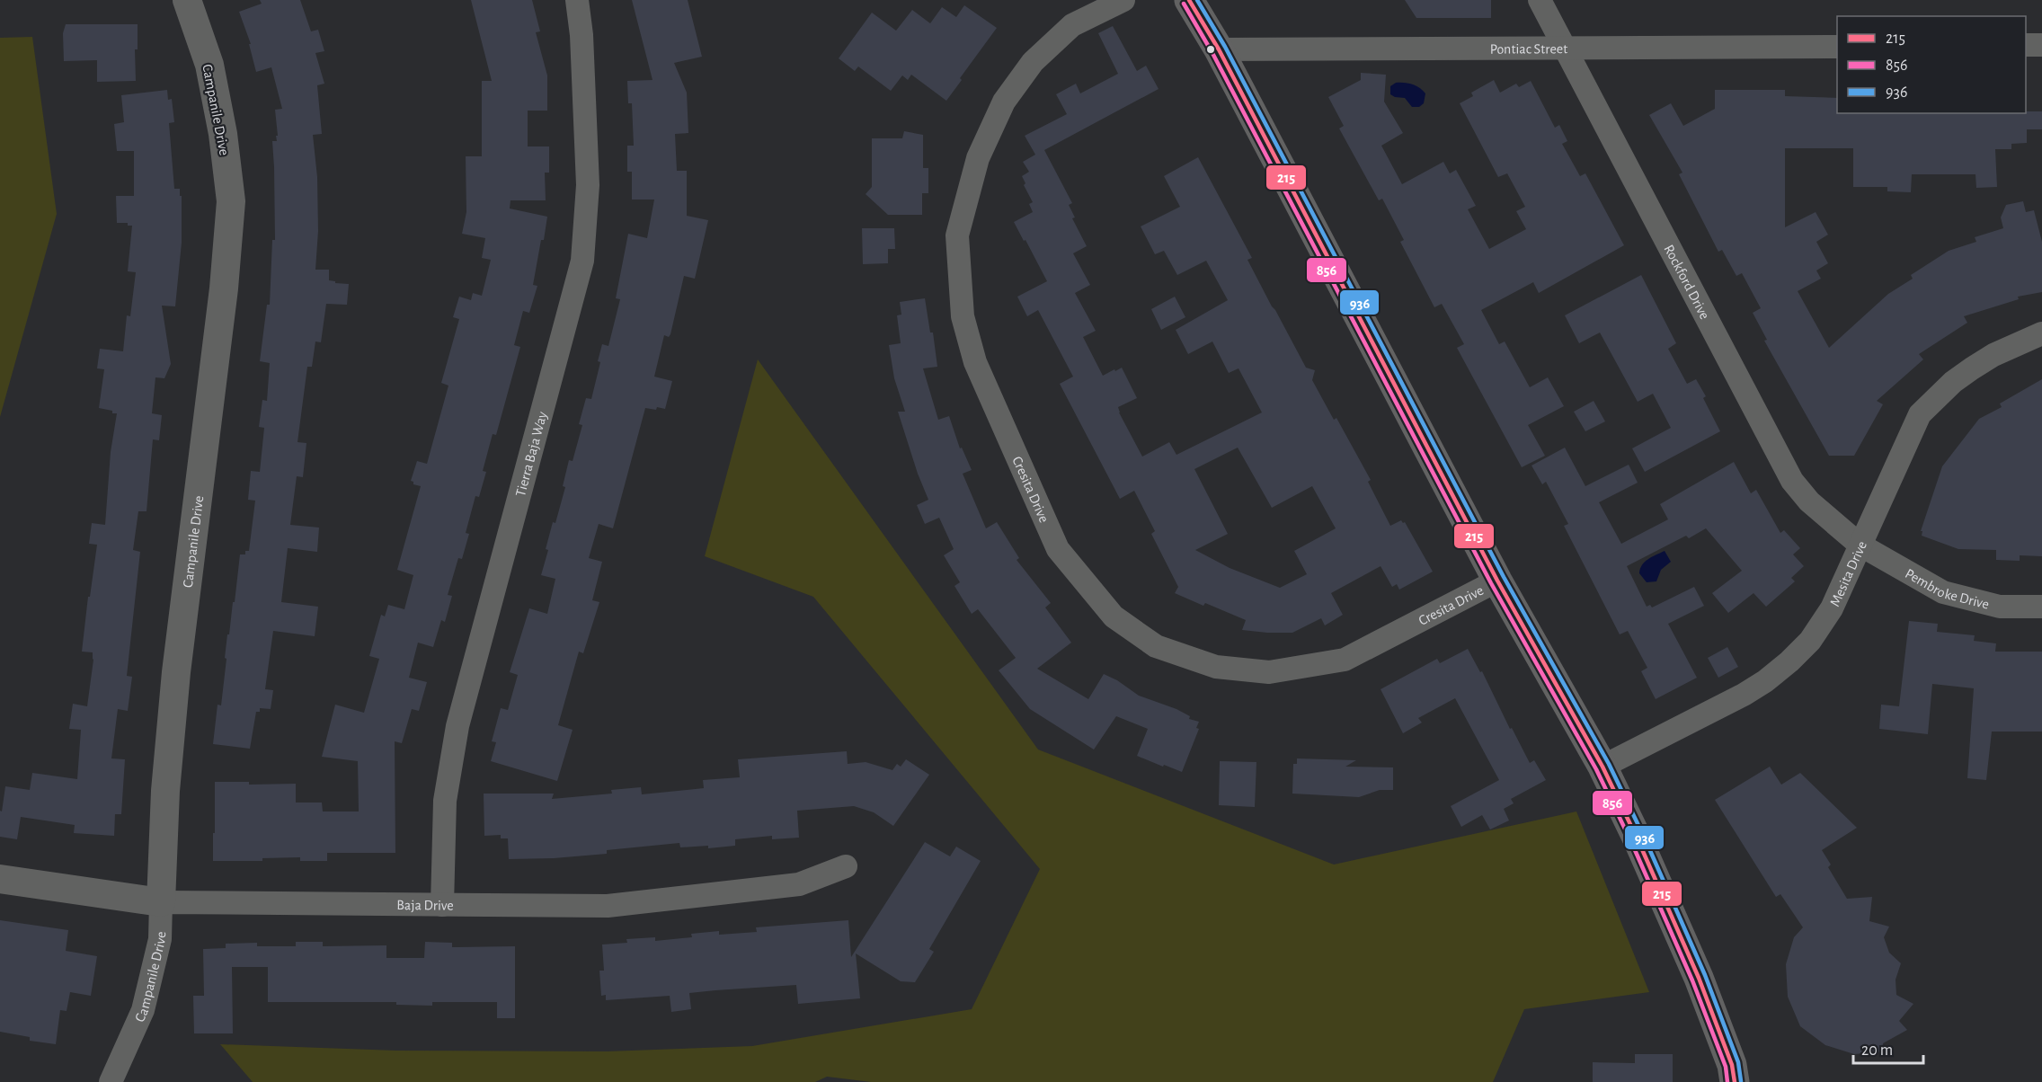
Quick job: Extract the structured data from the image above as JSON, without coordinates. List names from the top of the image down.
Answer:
{
  "streets": {
    "street": [
      "Pontiac Street",
      "Campanile Drive",
      "Rockford Drive",
      "Tierra Baja Way",
      "Cresita Drive",
      "Mesita Drive",
      "Pembroke Drive",
      "Baja Drive"
    ]
  },
  "crossings": [
    ["Pontiac Street", "Rockford Drive"],
    ["Campanile Drive", "Baja Drive"],
    ["Rockford Drive", "Mesita Drive"],
    ["Rockford Drive", "Pembroke Drive"],
    ["Tierra Baja Way", "Baja Drive"],
    ["Mesita Drive", "Pembroke Drive"]
  ],
  "lines": ["transit line 215", "transit line 936", "transit line 856"],
  "legend": ["215", "856", "936"],
  "scale_bar": "20 m"
}
